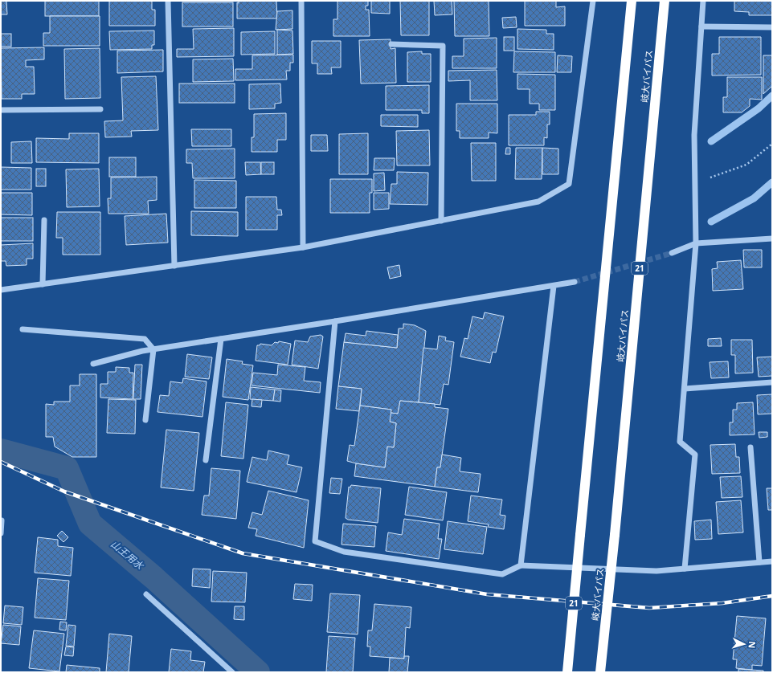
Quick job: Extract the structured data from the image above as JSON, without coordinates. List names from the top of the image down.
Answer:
{
  "streets": {
    "highway": ["岐大バイパス", "21"]
  },
  "water": ["山王用水"],
  "north": "right"
}
